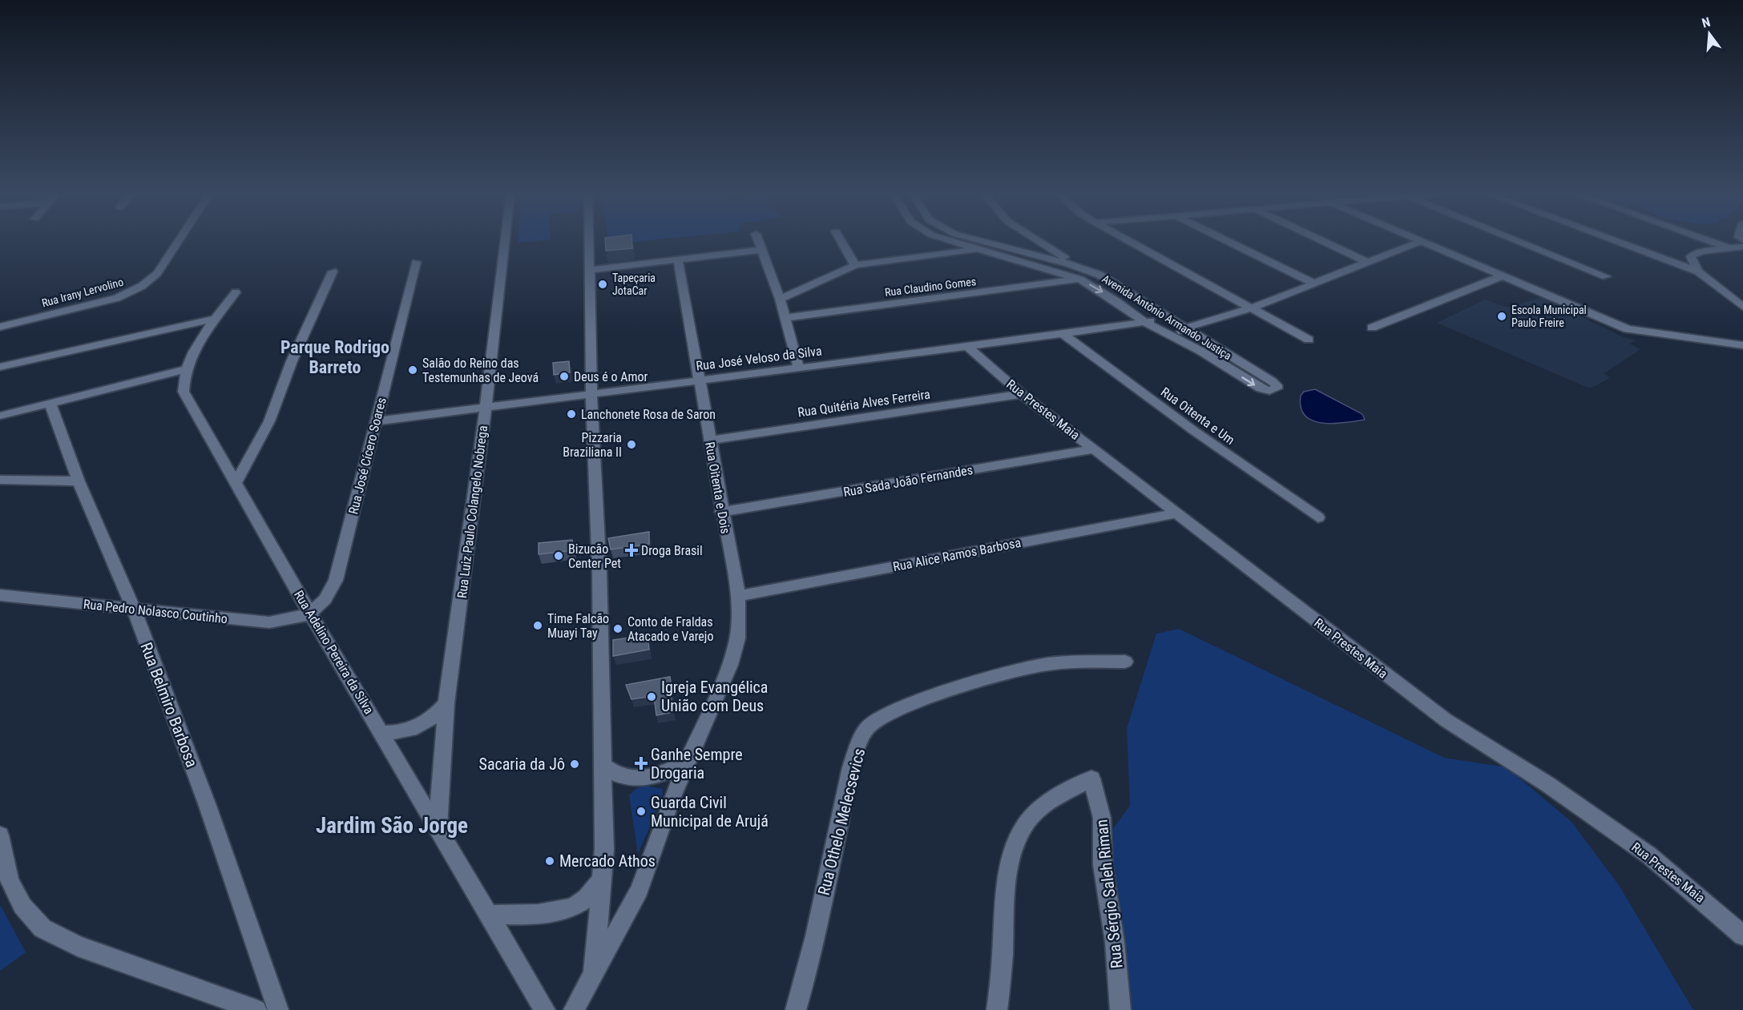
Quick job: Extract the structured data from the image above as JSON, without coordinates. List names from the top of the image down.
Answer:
{
  "streets": {
    "street": [
      "Rua Claudino Gomes",
      "Rua Irany Lervolino",
      "Avenida Antônio Armando Justiça",
      "Rua José Veloso da Silva",
      "Rua Quitéria Alves Ferreira",
      "Rua Prestes Maia",
      "Rua Oitenta e Um",
      "Rua José Cícero Soares",
      "Rua Sada João Fernandes",
      "Rua Oitenta e Dois",
      "Rua Luiz Paulo Colangelo Nobrega",
      "Rua Alice Ramos Barbosa",
      "Rua Pedro Nolasco Coutinho",
      "Rua Adelino Pereira da Silva",
      "Rua Belmiro Barbosa",
      "Rua Othelo Melecsevics",
      "Rua Sérgio Saleh Riman"
    ]
  },
  "crossings": [
    ["Rua Claudino Gomes", "Avenida Antônio Armando Justiça"],
    ["Avenida Antônio Armando Justiça", "Rua José Veloso da Silva"],
    ["Rua José Veloso da Silva", "Rua Prestes Maia"],
    ["Rua José Veloso da Silva", "Rua Oitenta e Um"],
    ["Rua José Veloso da Silva", "Rua José Cícero Soares"],
    ["Rua José Veloso da Silva", "Rua Oitenta e Dois"],
    ["Rua José Veloso da Silva", "Rua Luiz Paulo Colangelo Nobrega"],
    ["Rua Quitéria Alves Ferreira", "Rua Prestes Maia"],
    ["Rua Quitéria Alves Ferreira", "Rua Oitenta e Dois"],
    ["Rua Prestes Maia", "Rua Sada João Fernandes"],
    ["Rua Prestes Maia", "Rua Alice Ramos Barbosa"],
    ["Rua José Cícero Soares", "Rua Pedro Nolasco Coutinho"],
    ["Rua José Cícero Soares", "Rua Adelino Pereira da Silva"],
    ["Rua Sada João Fernandes", "Rua Oitenta e Dois"],
    ["Rua Oitenta e Dois", "Rua Alice Ramos Barbosa"],
    ["Rua Luiz Paulo Colangelo Nobrega", "Rua Adelino Pereira da Silva"],
    ["Rua Pedro Nolasco Coutinho", "Rua Adelino Pereira da Silva"],
    ["Rua Pedro Nolasco Coutinho", "Rua Belmiro Barbosa"]
  ],
  "districts": ["Parque Rodrigo Barreto", "Jardim São Jorge"],
  "places": {
    "other": [
      "Tapeçaria JotaCar",
      "Escola Municipal Paulo Freire",
      "Salão do Reino das Testemunhas de Jeová",
      "Deus é o Amor",
      "Lanchonete Rosa de Saron",
      "Pizzaria Braziliana II",
      "Bizucão Center Pet",
      "Time Falcão Muayi Tay",
      "Conto de Fraldas Atacado e Varejo",
      "Igreja Evangélica União com Deus",
      "Sacaria da Jô",
      "Guarda Civil Municipal de Arujá",
      "Mercado Athos"
    ],
    "health": ["Droga Brasil", "Ganhe Sempre Drogaria"]
  },
  "north": "top"
}
